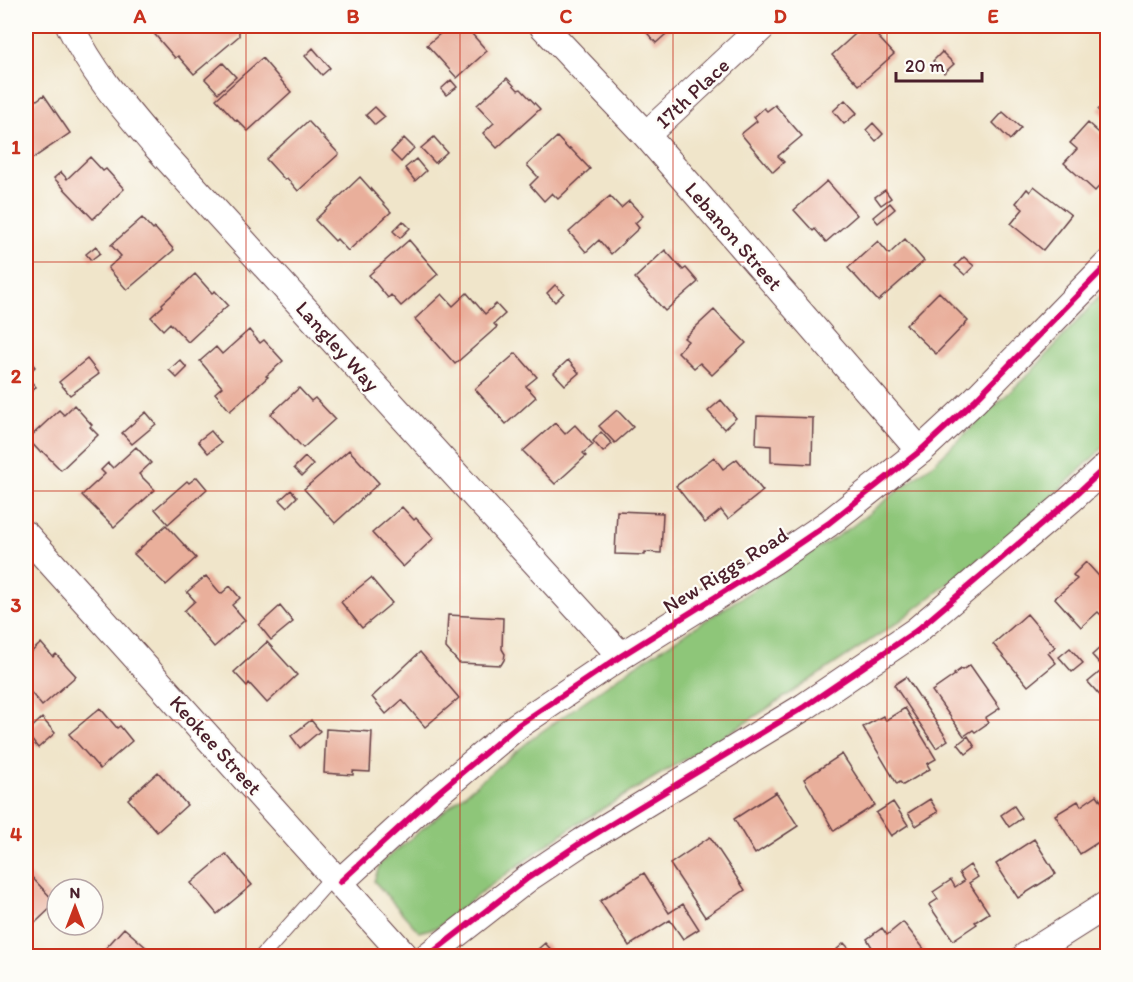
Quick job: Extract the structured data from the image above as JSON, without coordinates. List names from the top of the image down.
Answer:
{
  "streets": {
    "street": [
      "17th Place",
      "Lebanon Street",
      "Langley Way",
      "New Riggs Road",
      "Keokee Street"
    ]
  },
  "crossings": [
    ["17th Place", "Lebanon Street"],
    ["Lebanon Street", "New Riggs Road"],
    ["Langley Way", "New Riggs Road"],
    ["New Riggs Road", "Keokee Street"]
  ],
  "scale_bar": "20 m",
  "north": "top",
  "grid": {
    "columns": [
      "A",
      "B",
      "C",
      "D",
      "E"
    ],
    "rows": [
      "1",
      "2",
      "3",
      "4"
    ]
  }
}
